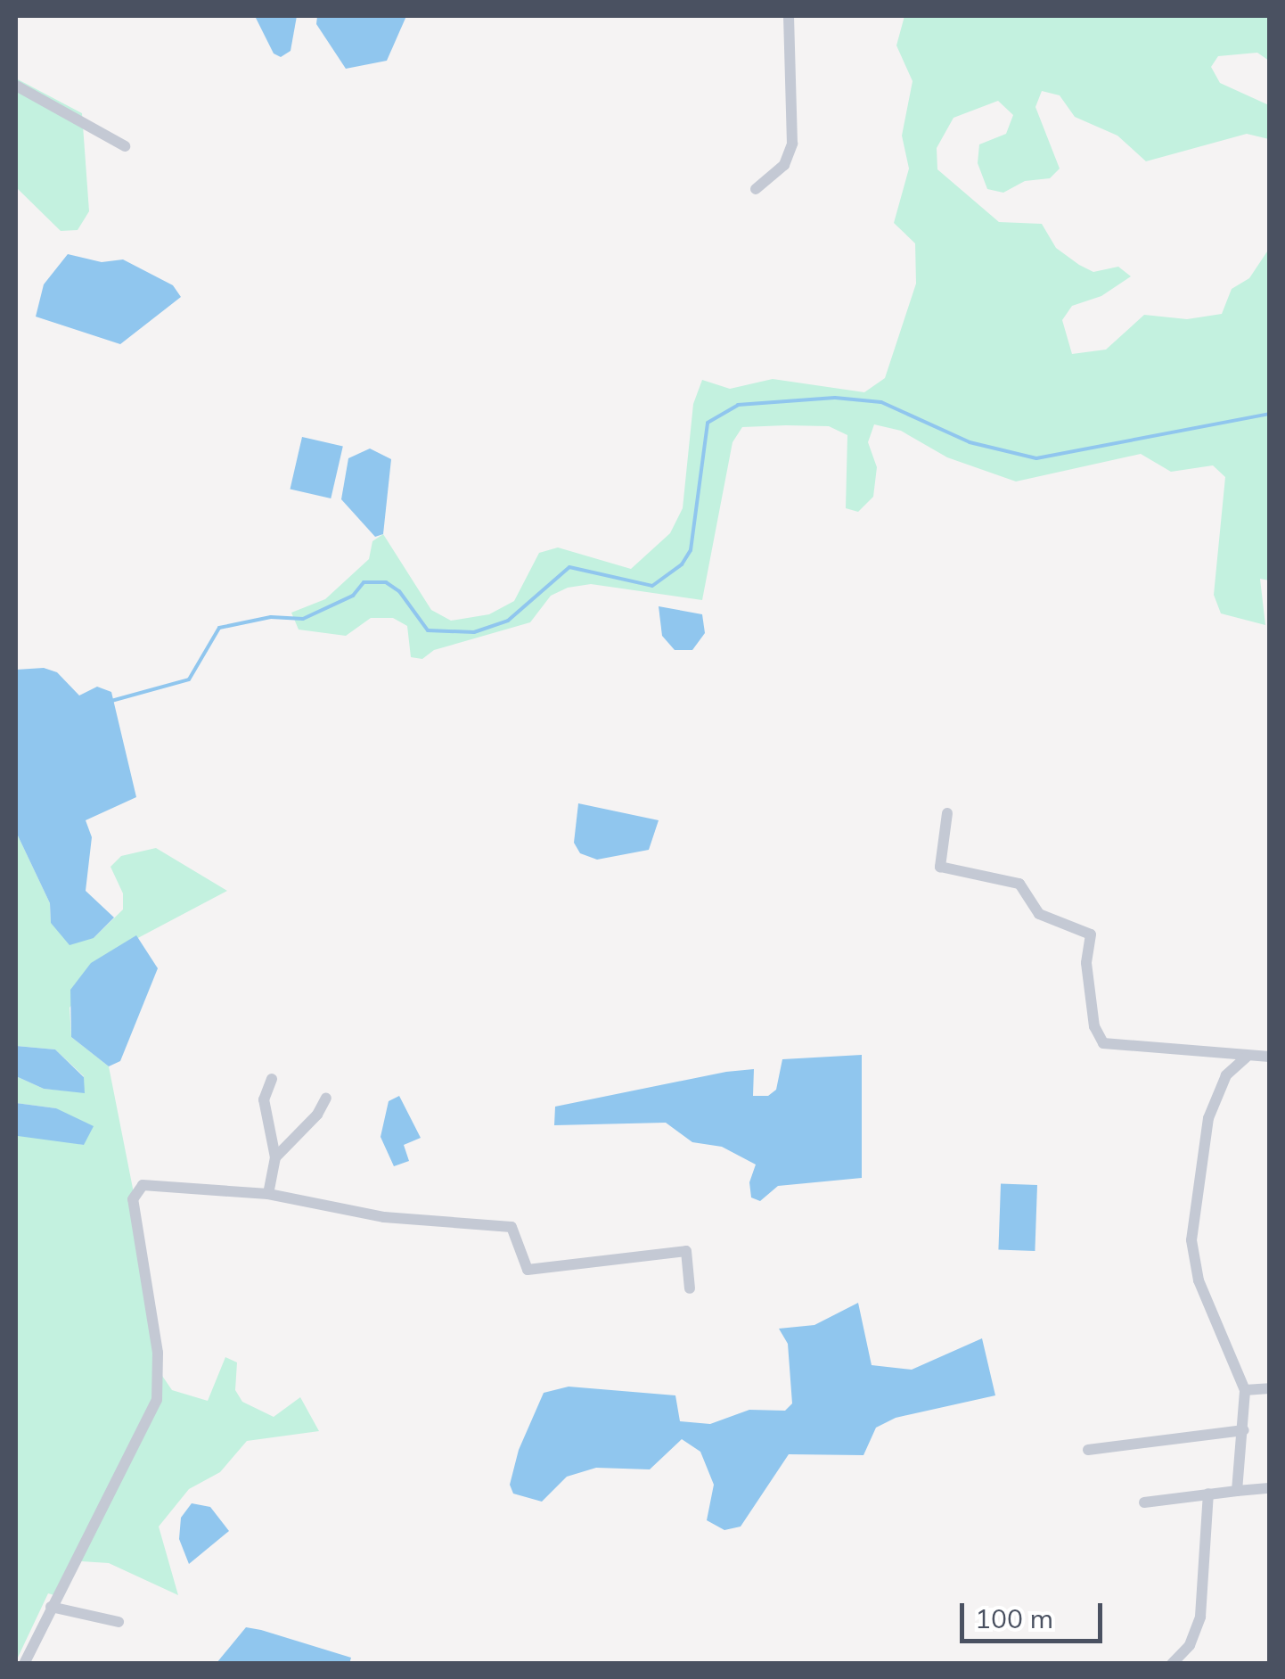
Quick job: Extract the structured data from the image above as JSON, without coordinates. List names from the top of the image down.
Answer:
{
  "scale_bar": "100 m"
}
